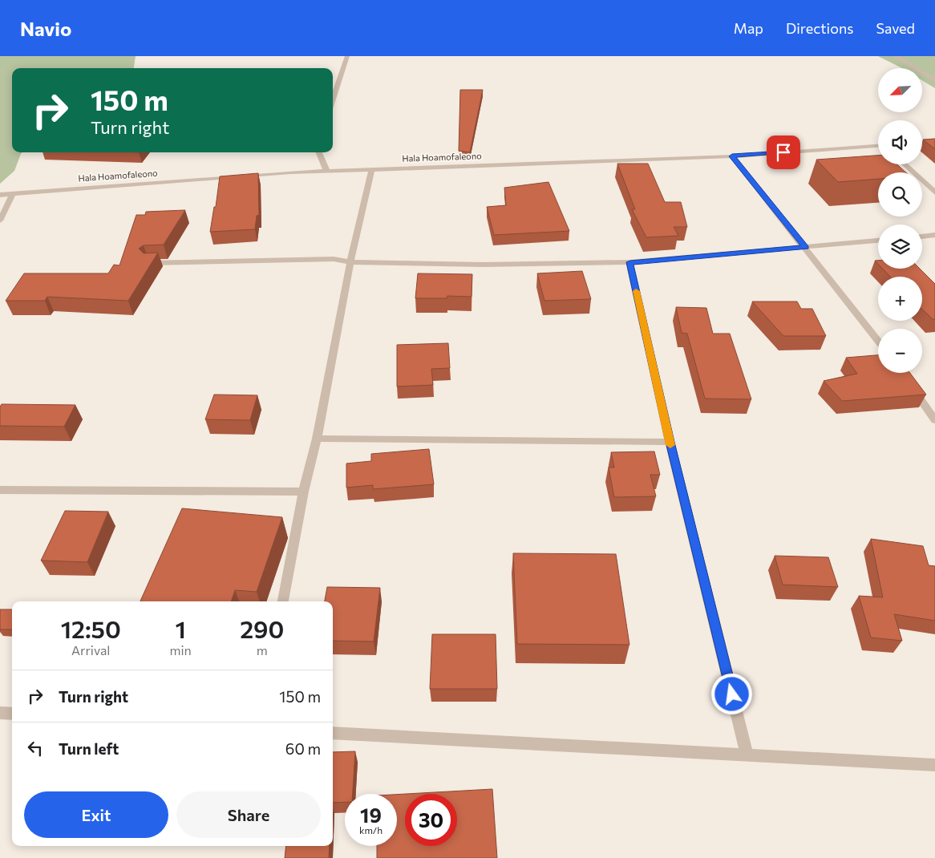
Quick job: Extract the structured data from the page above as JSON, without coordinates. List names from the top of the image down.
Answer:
{
  "streets": {
    "street": ["Hala Hoamofaleono"]
  },
  "north": "bottom left",
  "page": {
    "header": "Navio",
    "nav": ["Map", "Directions", "Saved"],
    "map_buttons": ["+", "−"],
    "turn": ["150 m", "Turn right"],
    "eta": [
      "12:50",
      "Arrival",
      "1",
      "min",
      "290",
      "m"
    ],
    "list": [
      {
        "name": "Turn right",
        "value": "150 m"
      },
      {
        "name": "Turn left",
        "value": "60 m"
      }
    ],
    "buttons": ["Exit", "Share"],
    "speed": "19 km/h",
    "limit": "30"
  }
}
